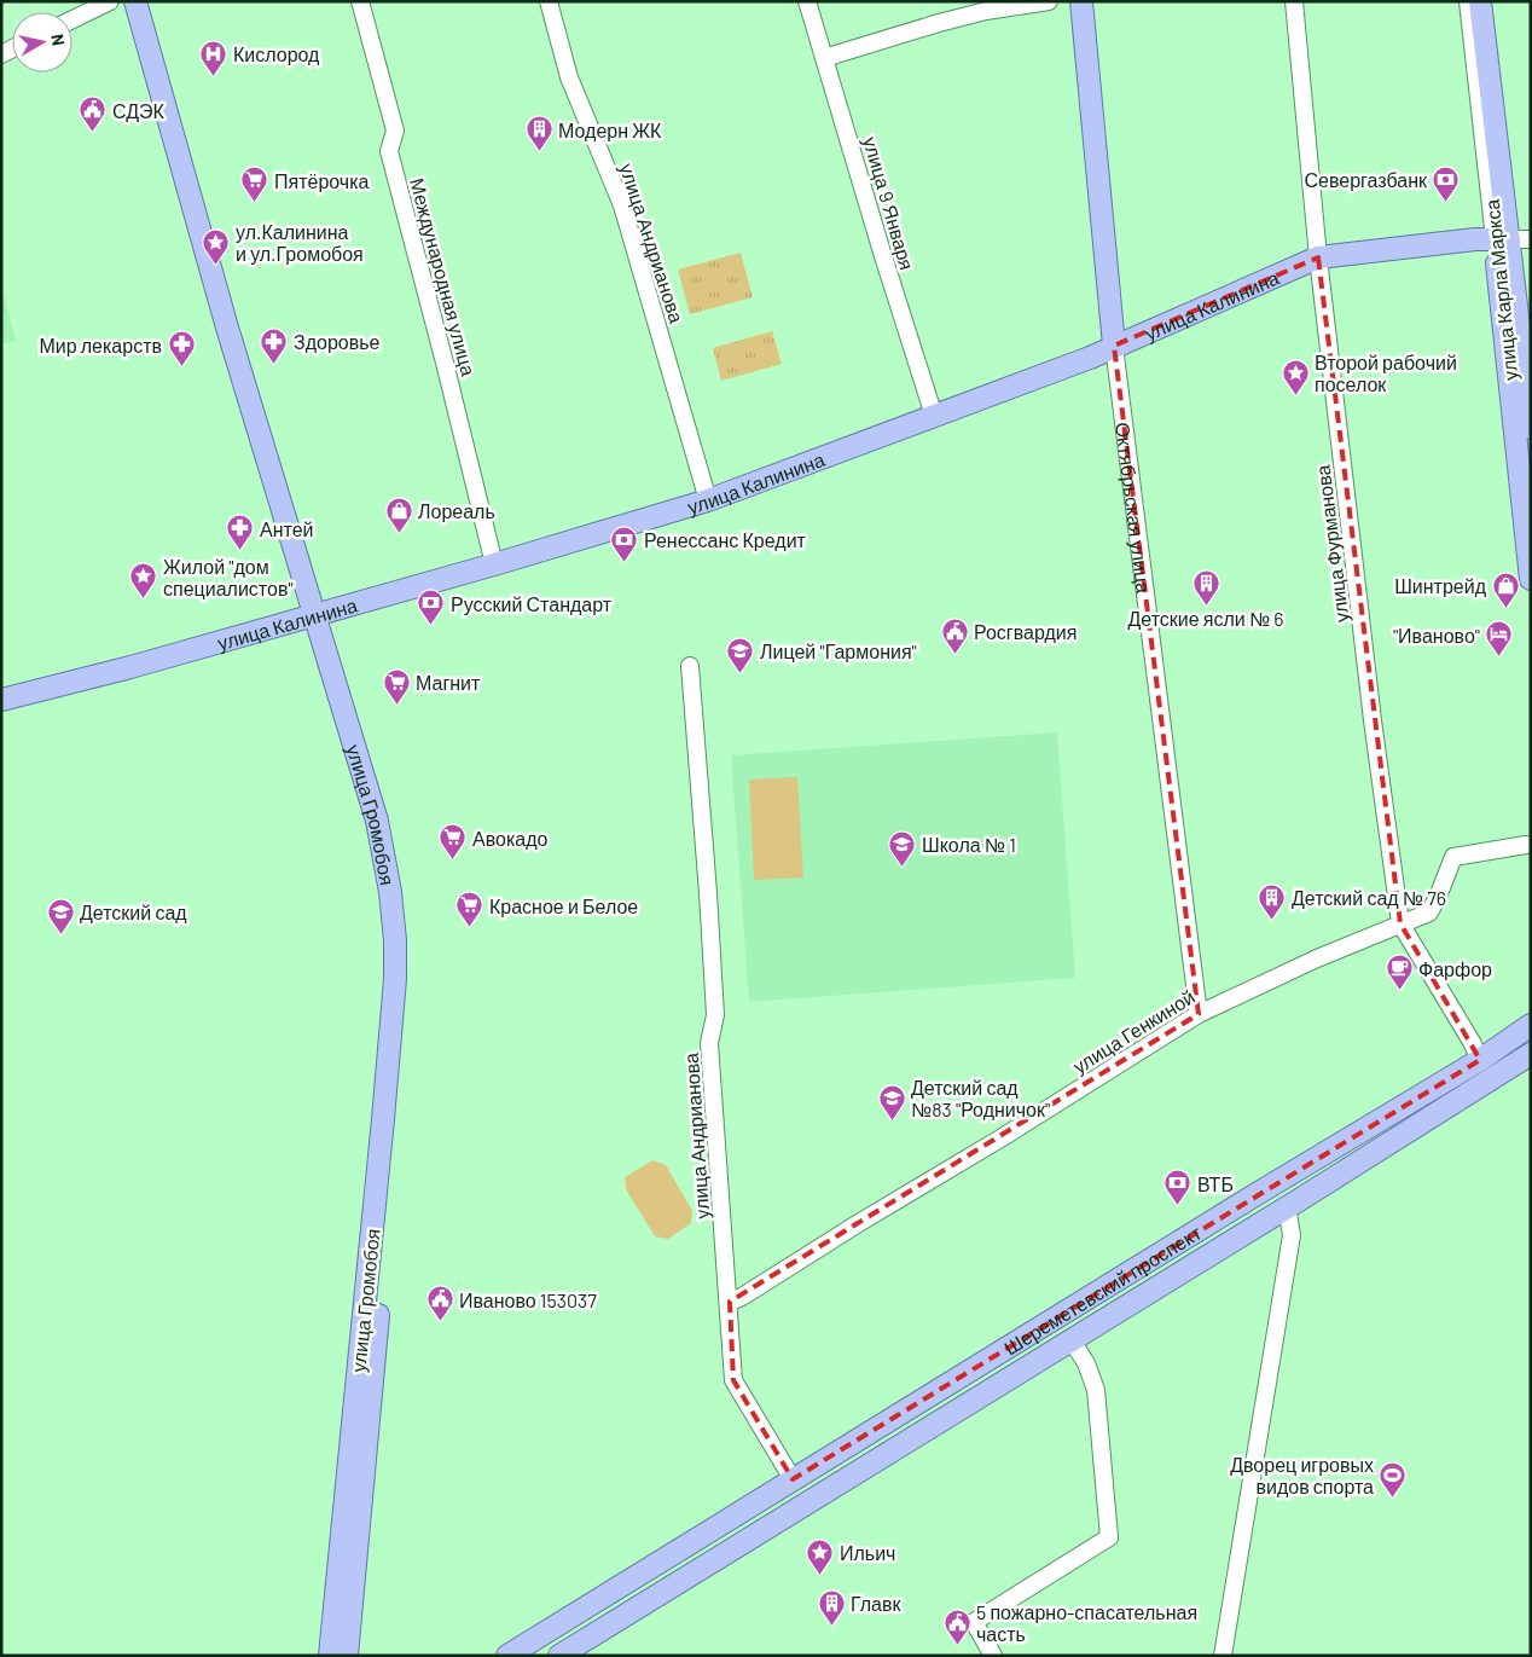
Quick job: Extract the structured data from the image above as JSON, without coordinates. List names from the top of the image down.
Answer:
{
  "streets": {
    "main road": [
      "улица Карла Маркса",
      "улица Калинина",
      "Октябрьская улица",
      "улица Громобоя",
      "Шереметевский проспект"
    ],
    "street": [
      "улица 9 Января",
      "улица Андрианова",
      "Международная улица",
      "улица Фурманова",
      "улица Генкиной"
    ]
  },
  "crossings": [
    ["улица 9 Января", "улица Калинина"],
    ["улица Андрианова", "улица Калинина"],
    ["улица Андрианова", "улица Генкиной"],
    ["улица Андрианова", "Шереметевский проспект"],
    ["Международная улица", "улица Калинина"],
    ["улица Карла Маркса", "улица Калинина"],
    ["улица Калинина", "Октябрьская улица"],
    ["улица Калинина", "улица Фурманова"],
    ["улица Калинина", "улица Громобоя"],
    ["Октябрьская улица", "улица Генкиной"],
    ["улица Фурманова", "улица Генкиной"],
    ["улица Фурманова", "Шереметевский проспект"]
  ],
  "places": {
    "hospital": ["Кислород"],
    "public building": [
      "СДЭК",
      "Росгвардия",
      "Иваново 153037",
      "5 пожарно-спасательная часть"
    ],
    "building": [
      "Модерн ЖК",
      "Детские ясли № 6",
      "Детский сад № 76",
      "Главк"
    ],
    "bank": [
      "Севергазбанк",
      "Ренессанс Кредит",
      "Русский Стандарт",
      "ВТБ"
    ],
    "supermarket": [
      "Пятёрочка",
      "Магнит",
      "Авокадо",
      "Красное и Белое"
    ],
    "place": [
      "ул.Калинина и ул.Громобоя",
      "Второй рабочий поселок",
      "Жилой \"дом специалистов\"",
      "Ильич"
    ],
    "pharmacy": ["Здоровье", "Мир лекарств", "Антей"],
    "shop": ["Лореаль", "Шинтрейд"],
    "hotel": ["\"Иваново\""],
    "school or university": [
      "Лицей \"Гармония\"",
      "Школа № 1",
      "Детский сад",
      "Детский сад №83 \"Родничок\""
    ],
    "cafe": ["Фарфор"],
    "sports": ["Дворец игровых видов спорта"]
  },
  "north": "right"
}
